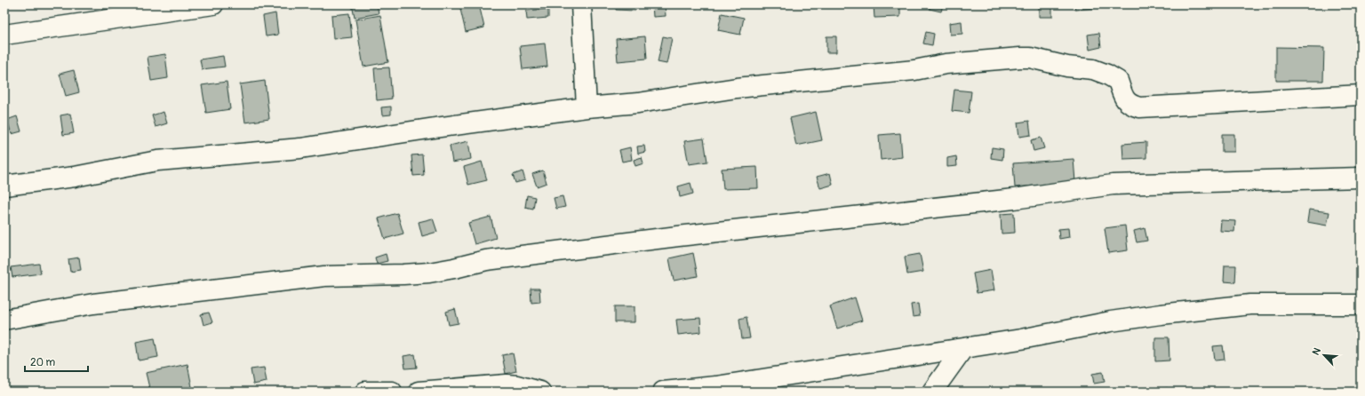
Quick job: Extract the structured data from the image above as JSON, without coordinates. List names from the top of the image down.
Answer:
{
  "scale_bar": "20 m",
  "north": "top left"
}
